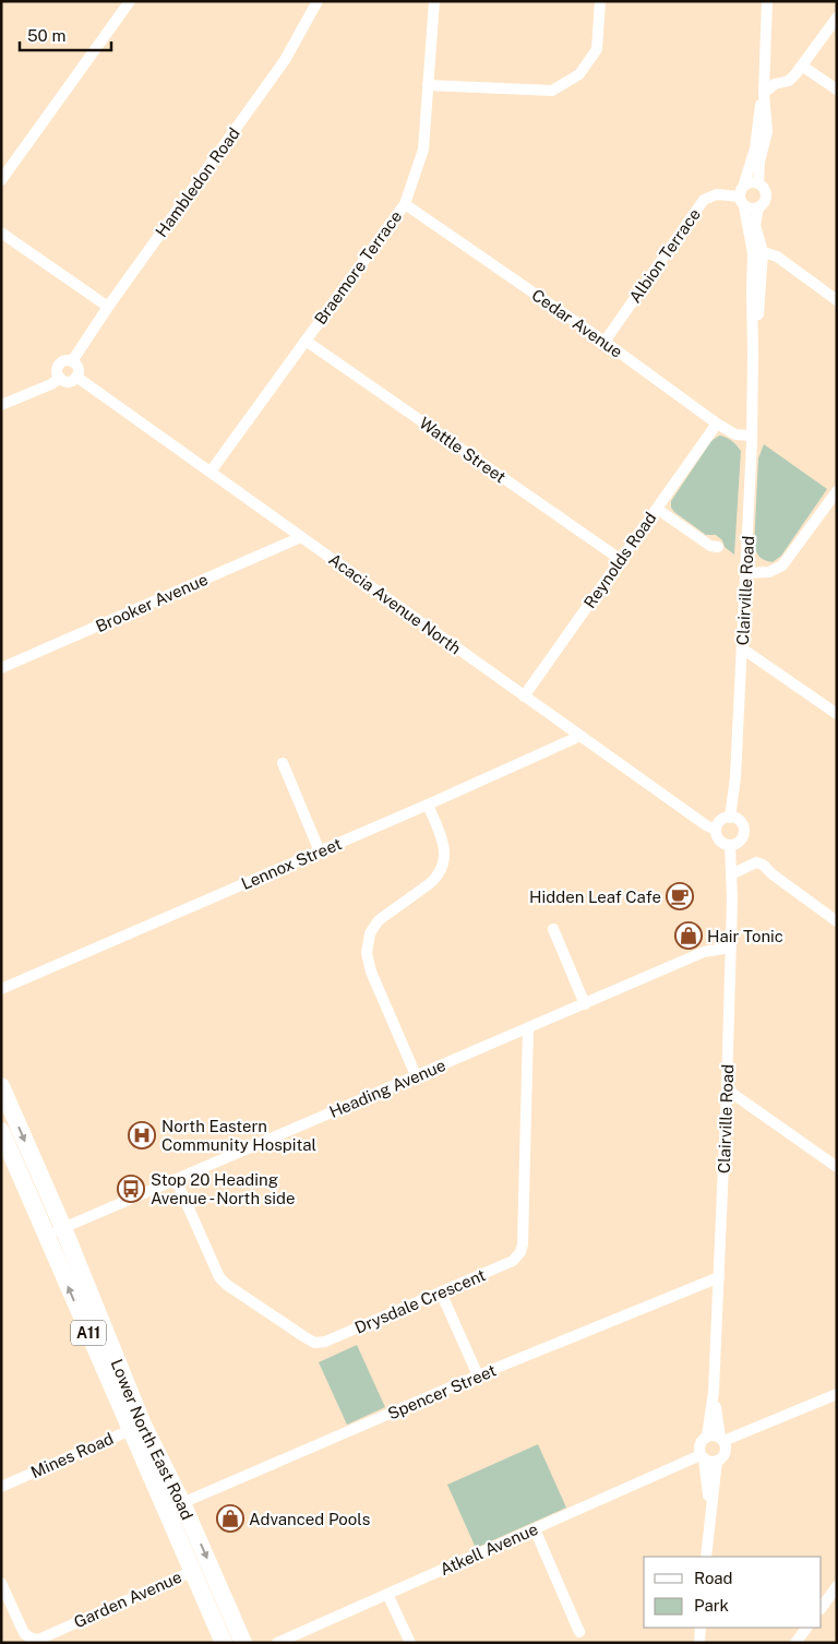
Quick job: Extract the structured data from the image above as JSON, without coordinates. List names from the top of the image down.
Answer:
{
  "streets": {
    "main road": ["A11", "Lower North East Road"],
    "street": [
      "Hambledon Road",
      "Albion Terrace",
      "Braemore Terrace",
      "Cedar Avenue",
      "Wattle Street",
      "Reynolds Road",
      "Clairville Road",
      "Brooker Avenue",
      "Acacia Avenue North",
      "Lennox Street",
      "Heading Avenue",
      "Drysdale Crescent",
      "Spencer Street",
      "Mines Road",
      "Atkell Avenue",
      "Garden Avenue"
    ]
  },
  "crossings": [
    ["Hambledon Road", "Acacia Avenue North"],
    ["Albion Terrace", "Cedar Avenue"],
    ["Albion Terrace", "Clairville Road"],
    ["Braemore Terrace", "Cedar Avenue"],
    ["Braemore Terrace", "Wattle Street"],
    ["Braemore Terrace", "Acacia Avenue North"],
    ["Cedar Avenue", "Reynolds Road"],
    ["Cedar Avenue", "Clairville Road"],
    ["Wattle Street", "Reynolds Road"],
    ["Reynolds Road", "Acacia Avenue North"],
    ["Clairville Road", "Acacia Avenue North"],
    ["Clairville Road", "Heading Avenue"],
    ["Clairville Road", "Spencer Street"],
    ["Clairville Road", "Atkell Avenue"],
    ["Brooker Avenue", "Acacia Avenue North"],
    ["Acacia Avenue North", "Lennox Street"],
    ["Heading Avenue", "Drysdale Crescent"],
    ["Heading Avenue", "Lower North East Road"],
    ["Spencer Street", "Lower North East Road"],
    ["Lower North East Road", "Mines Road"],
    ["Lower North East Road", "Garden Avenue"]
  ],
  "places": {
    "cafe": ["Hidden Leaf Cafe"],
    "shop": ["Hair Tonic", "Advanced Pools"],
    "hospital": ["North Eastern Community Hospital"],
    "bus stop": ["Stop 20 Heading Avenue - North side"]
  },
  "legend": ["Road", "Park"],
  "scale_bar": "50 m"
}
